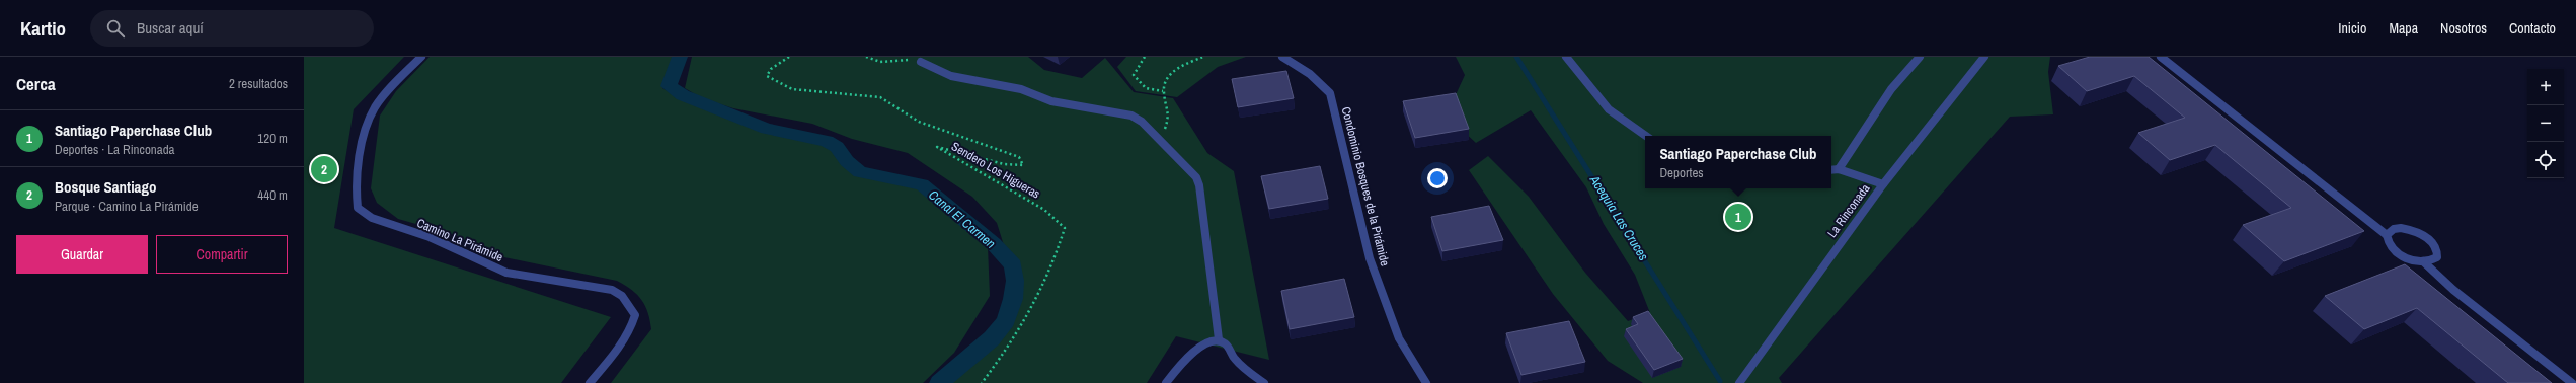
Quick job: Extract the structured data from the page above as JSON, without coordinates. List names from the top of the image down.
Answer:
{
  "streets": {
    "street": ["Condominio Bosques de la Pirámide", "La Rinconada", "Camino La Pirámide"],
    "path": ["Sendero Los Higueras"]
  },
  "water": ["Acequia Las Cruces", "Canal El Carmen"],
  "page": {
    "header": "Kartio",
    "search": "Buscar aquí",
    "nav": [
      "Inicio",
      "Mapa",
      "Nosotros",
      "Contacto"
    ],
    "heading": ["Cerca", "2 resultados"],
    "map_buttons": ["+", "−"],
    "list": [
      {
        "mark": "1",
        "name": "Santiago Paperchase Club",
        "note": "Deportes · La Rinconada",
        "value": "120 m"
      },
      {
        "mark": "2",
        "name": "Bosque Santiago",
        "note": "Parque · Camino La Pirámide",
        "value": "440 m"
      }
    ],
    "popup": ["Santiago Paperchase Club", "Deportes"],
    "pins": ["2", "1"],
    "buttons": ["Guardar", "Compartir"]
  }
}
